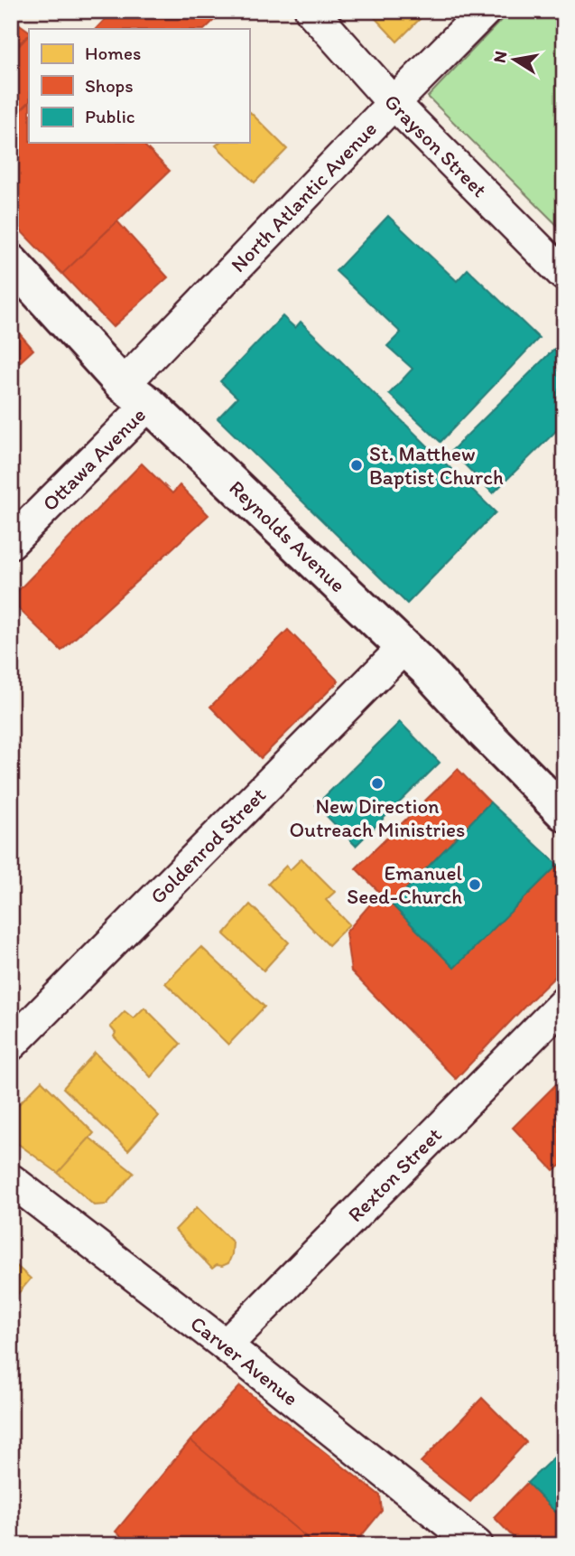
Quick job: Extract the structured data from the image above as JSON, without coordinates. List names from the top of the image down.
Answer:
{
  "streets": {
    "street": [
      "Grayson Street",
      "North Atlantic Avenue",
      "Ottawa Avenue",
      "Reynolds Avenue",
      "Goldenrod Street",
      "Rexton Street",
      "Carver Avenue"
    ]
  },
  "crossings": [
    ["Grayson Street", "North Atlantic Avenue"],
    ["North Atlantic Avenue", "Ottawa Avenue"],
    ["North Atlantic Avenue", "Reynolds Avenue"],
    ["Ottawa Avenue", "Reynolds Avenue"],
    ["Reynolds Avenue", "Goldenrod Street"],
    ["Rexton Street", "Carver Avenue"]
  ],
  "places": ["St. Matthew Baptist Church", "New Direction Outreach Ministries", "Emanuel Seed-Church"],
  "legend": ["Homes", "Shops", "Public"],
  "north": "left"
}
